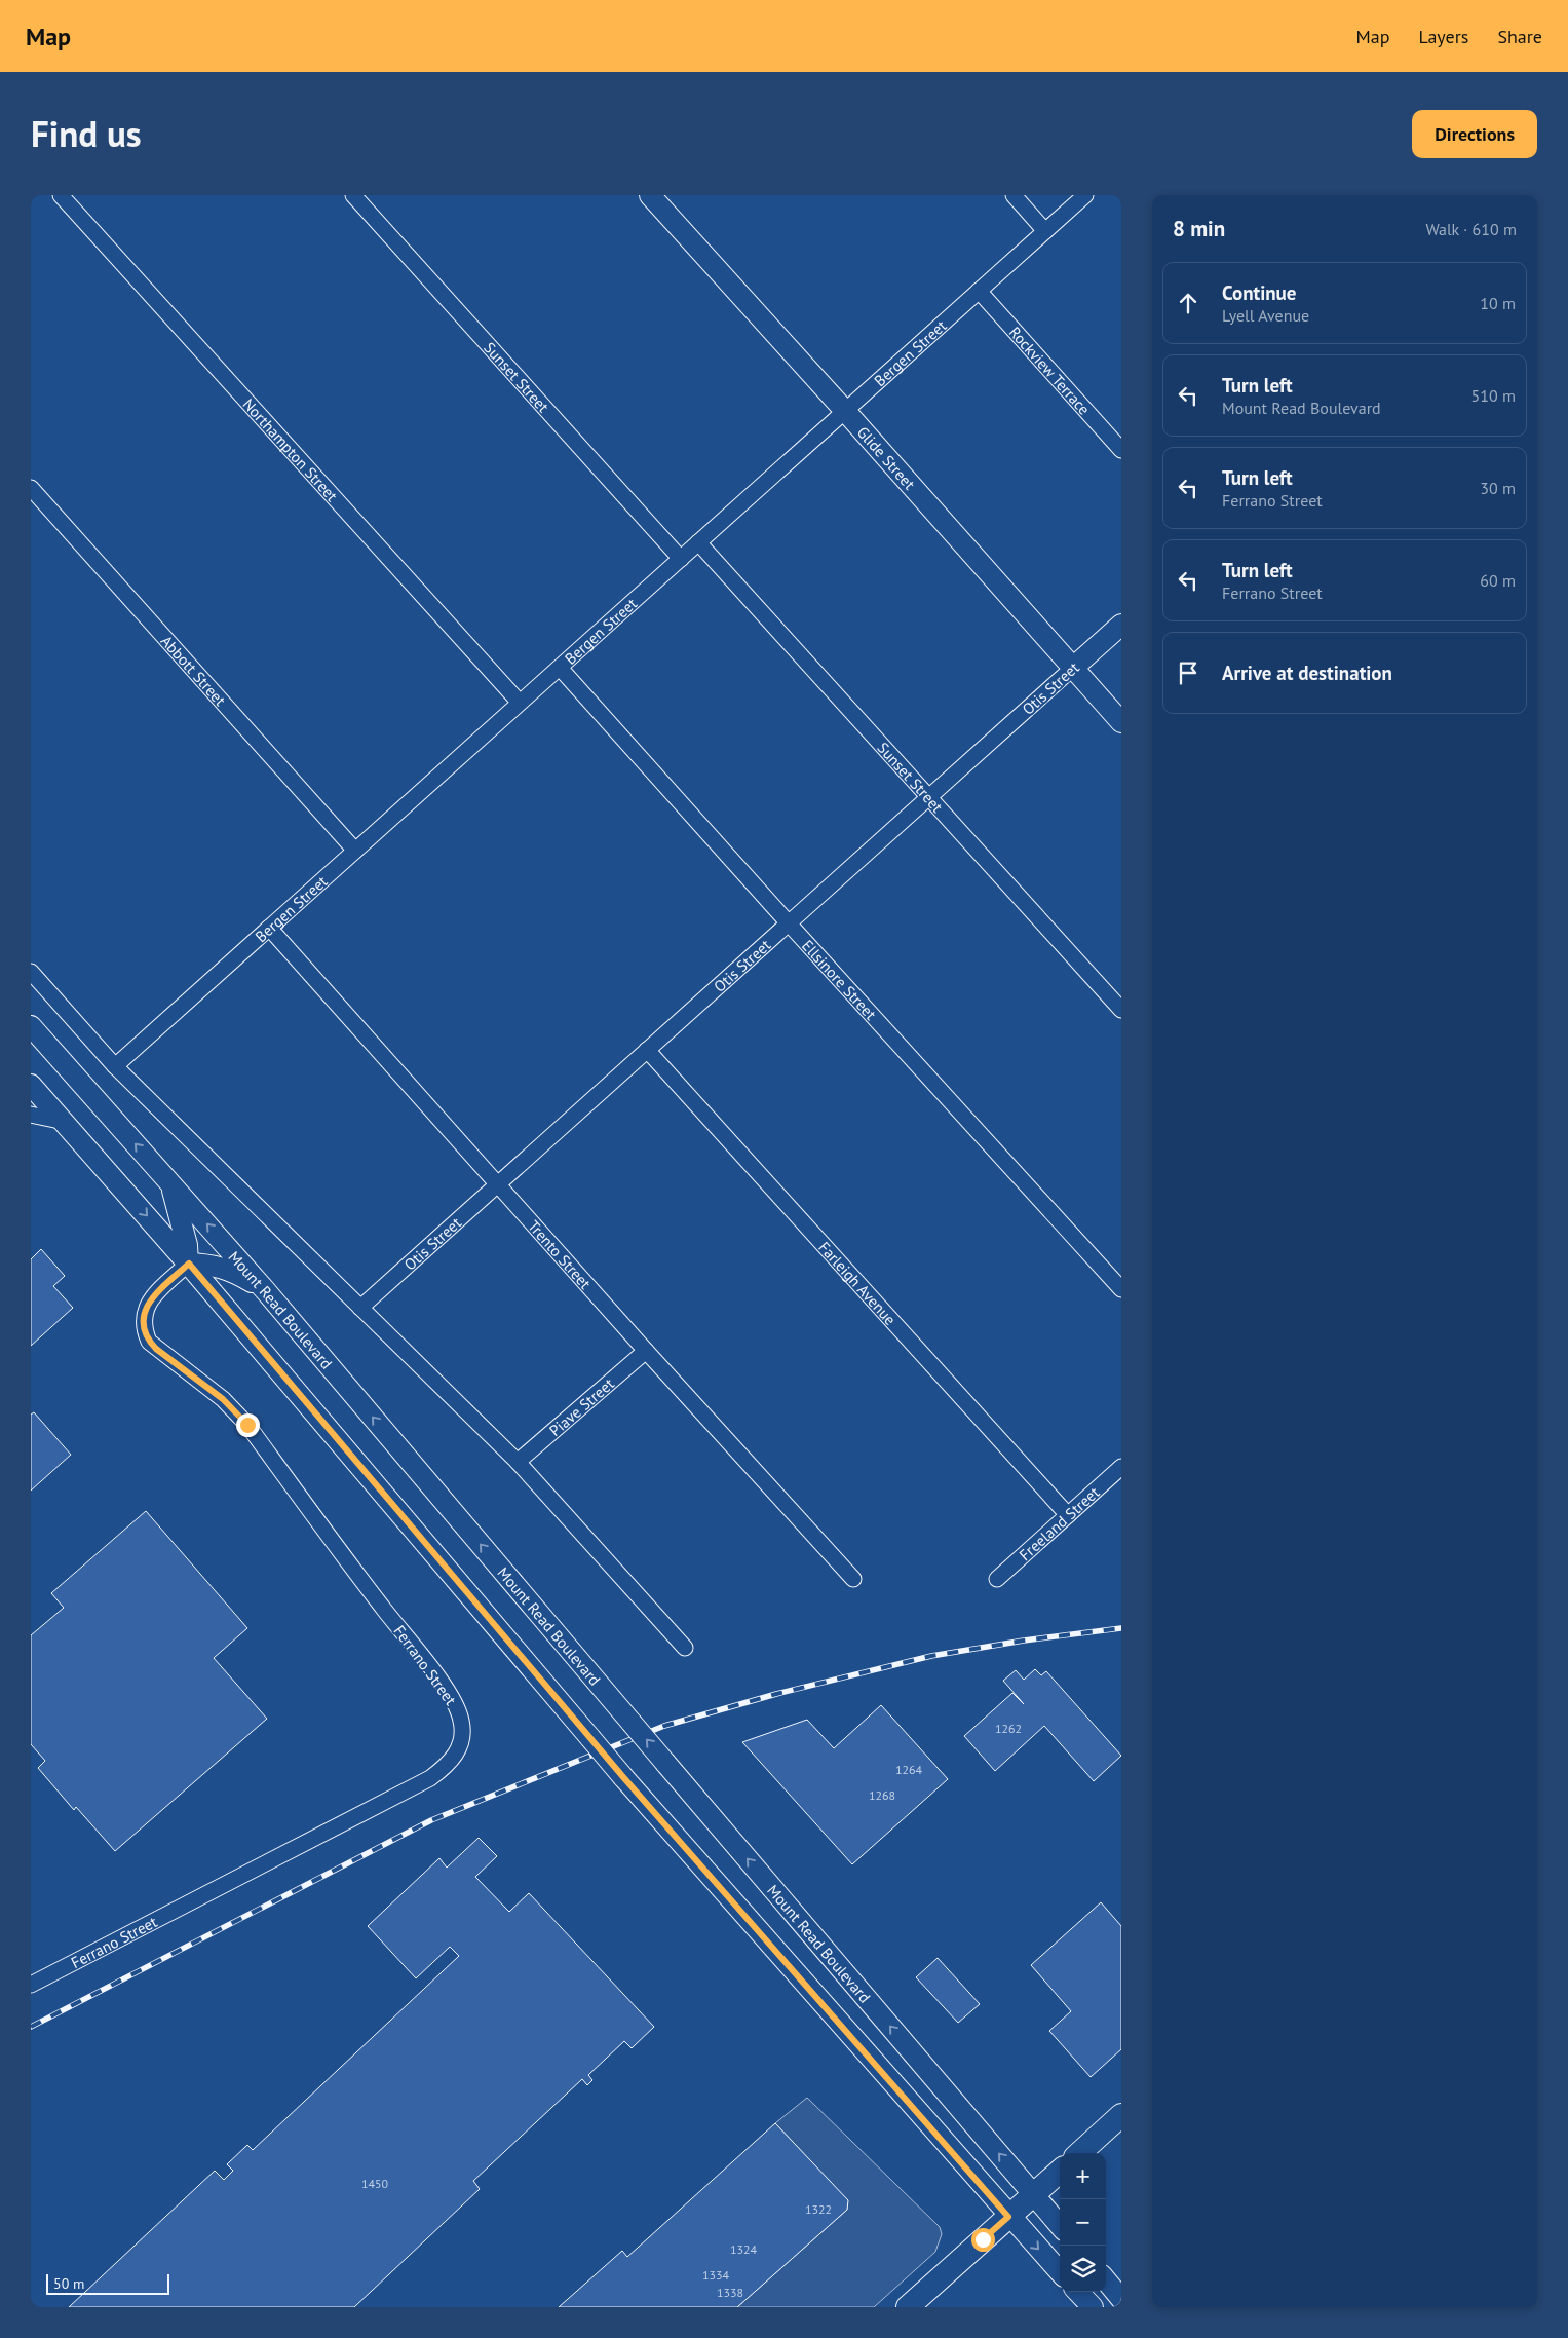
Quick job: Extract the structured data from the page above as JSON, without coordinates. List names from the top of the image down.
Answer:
{
  "streets": {
    "main road": ["Glide Street", "Otis Street", "Mount Read Boulevard"],
    "street": [
      "Bergen Street",
      "Rockview Terrace",
      "Sunset Street",
      "Northampton Street",
      "Abbott Street",
      "Ellsinore Street",
      "Trento Street",
      "Farleigh Avenue",
      "Piave Street",
      "Freeland Street",
      "Ferrano Street"
    ]
  },
  "crossings": [
    ["Bergen Street", "Rockview Terrace"],
    ["Bergen Street", "Sunset Street"],
    ["Bergen Street", "Northampton Street"],
    ["Bergen Street", "Glide Street"],
    ["Bergen Street", "Abbott Street"],
    ["Bergen Street", "Ellsinore Street"],
    ["Bergen Street", "Trento Street"],
    ["Sunset Street", "Otis Street"],
    ["Glide Street", "Otis Street"],
    ["Otis Street", "Ellsinore Street"],
    ["Otis Street", "Trento Street"],
    ["Otis Street", "Farleigh Avenue"],
    ["Trento Street", "Piave Street"],
    ["Farleigh Avenue", "Freeland Street"]
  ],
  "house_numbers": [
    "1262",
    "1264",
    "1268",
    "1450",
    "1322",
    "1324",
    "1334",
    "1338"
  ],
  "scale_bar": "50 m",
  "page": {
    "header": "Map",
    "nav": ["Map", "Layers", "Share"],
    "title": "Find us",
    "buttons": "Directions",
    "heading": ["8 min", "Walk · 610 m"],
    "list": [
      ["Continue", "Lyell Avenue", "10 m"],
      ["Turn left", "Mount Read Boulevard", "510 m"],
      ["Turn left", "Ferrano Street", "30 m"],
      ["Turn left", "Ferrano Street", "60 m"],
      "Arrive at destination"
    ],
    "map_buttons": ["+", "−"],
    "scale": "50 m"
  }
}
